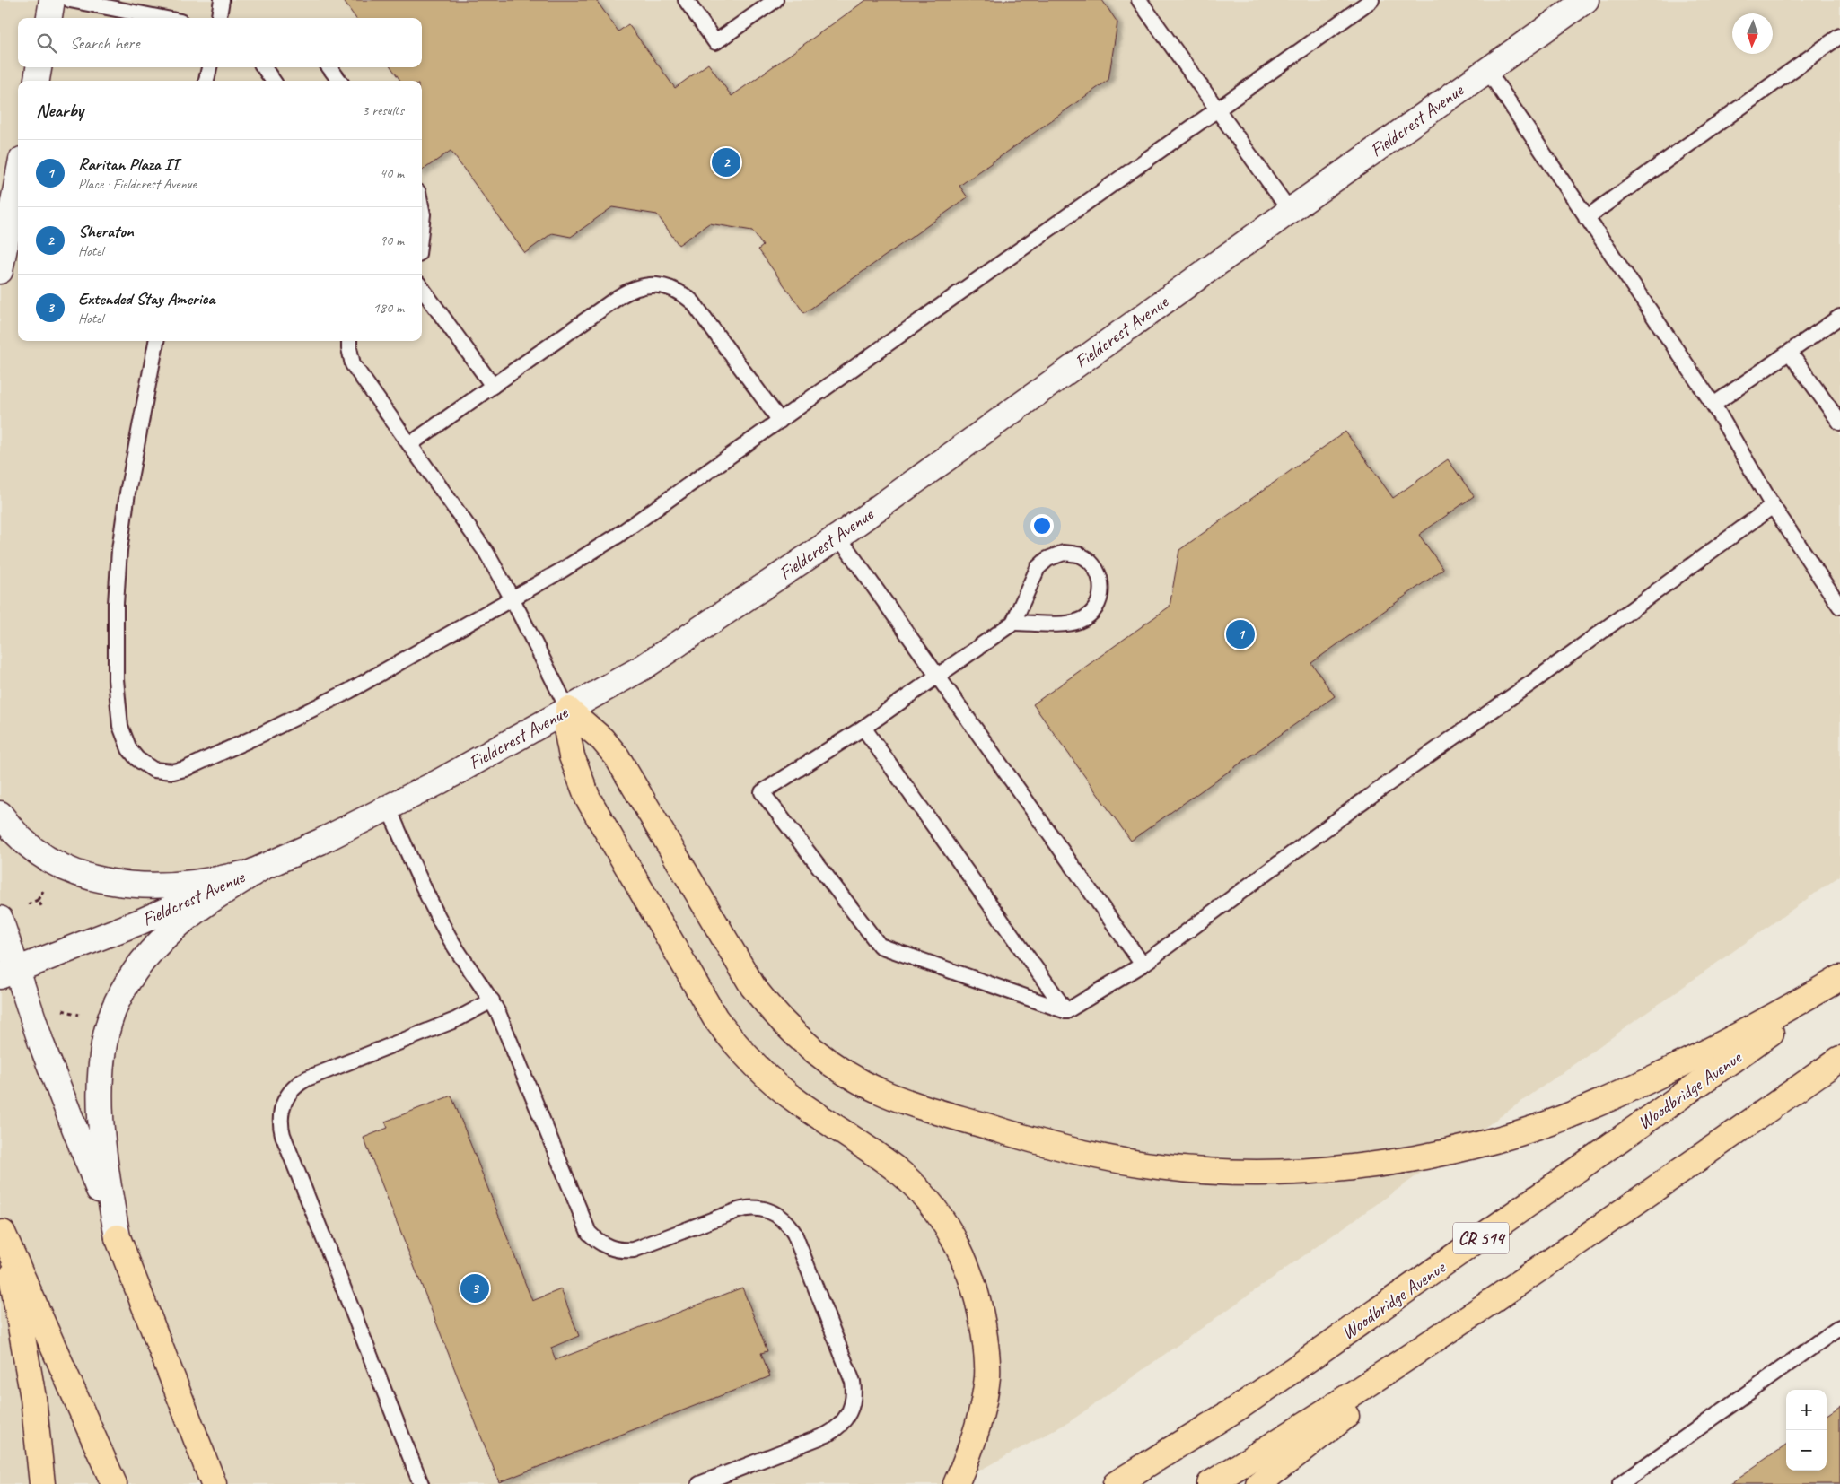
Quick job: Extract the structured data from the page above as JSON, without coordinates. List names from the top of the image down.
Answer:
{
  "streets": {
    "main road": ["Woodbridge Avenue", "CR 514"],
    "street": ["Fieldcrest Avenue"]
  },
  "north": "bottom",
  "page": {
    "search": "Search here",
    "heading": ["Nearby", "3 results"],
    "list": [
      {
        "mark": "1",
        "name": "Raritan Plaza II",
        "note": "Place · Fieldcrest Avenue",
        "value": "40 m"
      },
      {
        "mark": "2",
        "name": "Sheraton",
        "note": "Hotel",
        "value": "90 m"
      },
      {
        "mark": "3",
        "name": "Extended Stay America",
        "note": "Hotel",
        "value": "180 m"
      }
    ],
    "pins": ["2", "1", "3"],
    "map_buttons": ["+", "−"]
  }
}
